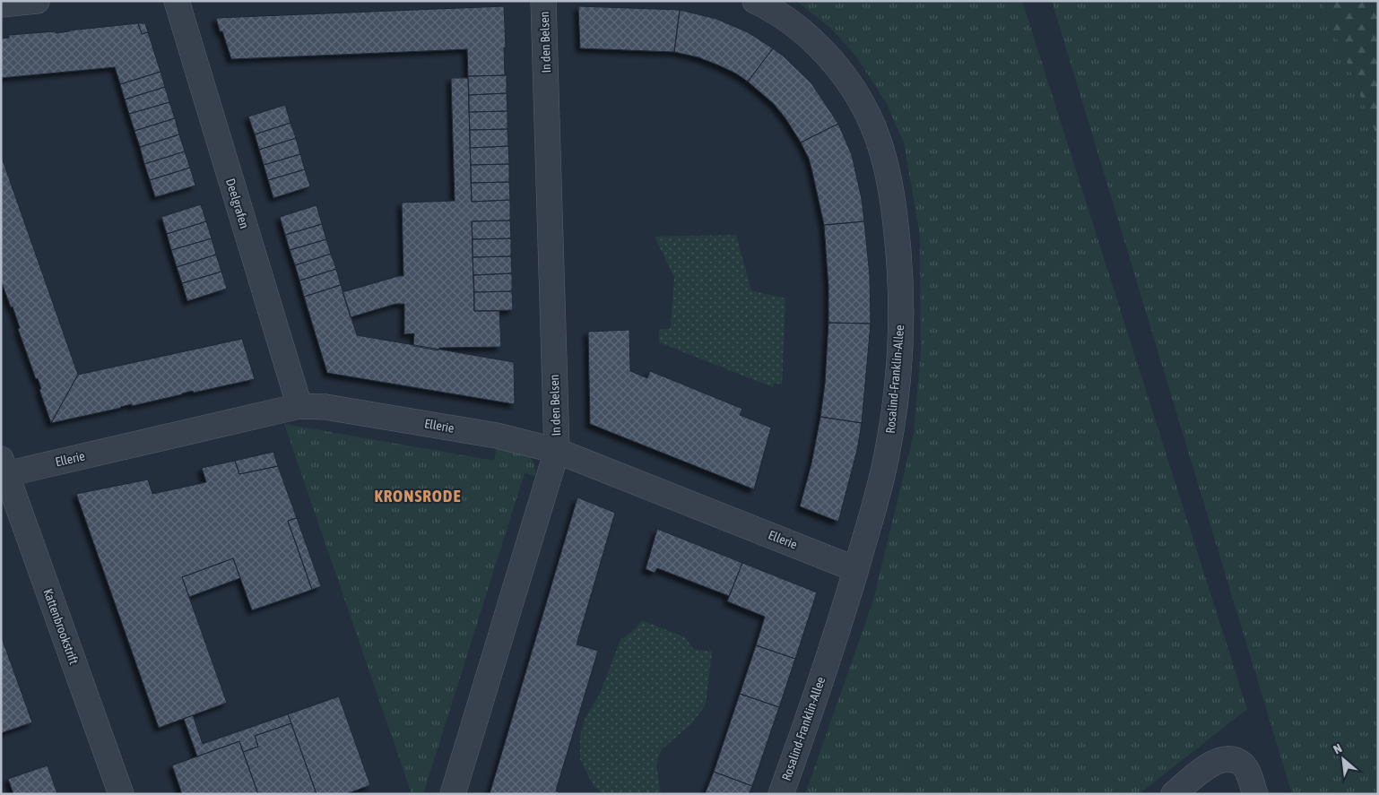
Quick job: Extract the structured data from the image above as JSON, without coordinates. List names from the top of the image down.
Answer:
{
  "streets": {
    "street": [
      "In den Belsen",
      "Deelgrafen",
      "Rosalind-Franklin-Allee",
      "Ellerie",
      "Kattenbrookstrift"
    ]
  },
  "crossings": [
    ["In den Belsen", "Ellerie"],
    ["Deelgrafen", "Ellerie"],
    ["Rosalind-Franklin-Allee", "Ellerie"],
    ["Ellerie", "Kattenbrookstrift"]
  ],
  "districts": ["KRONSRODE"],
  "north": "top left"
}
